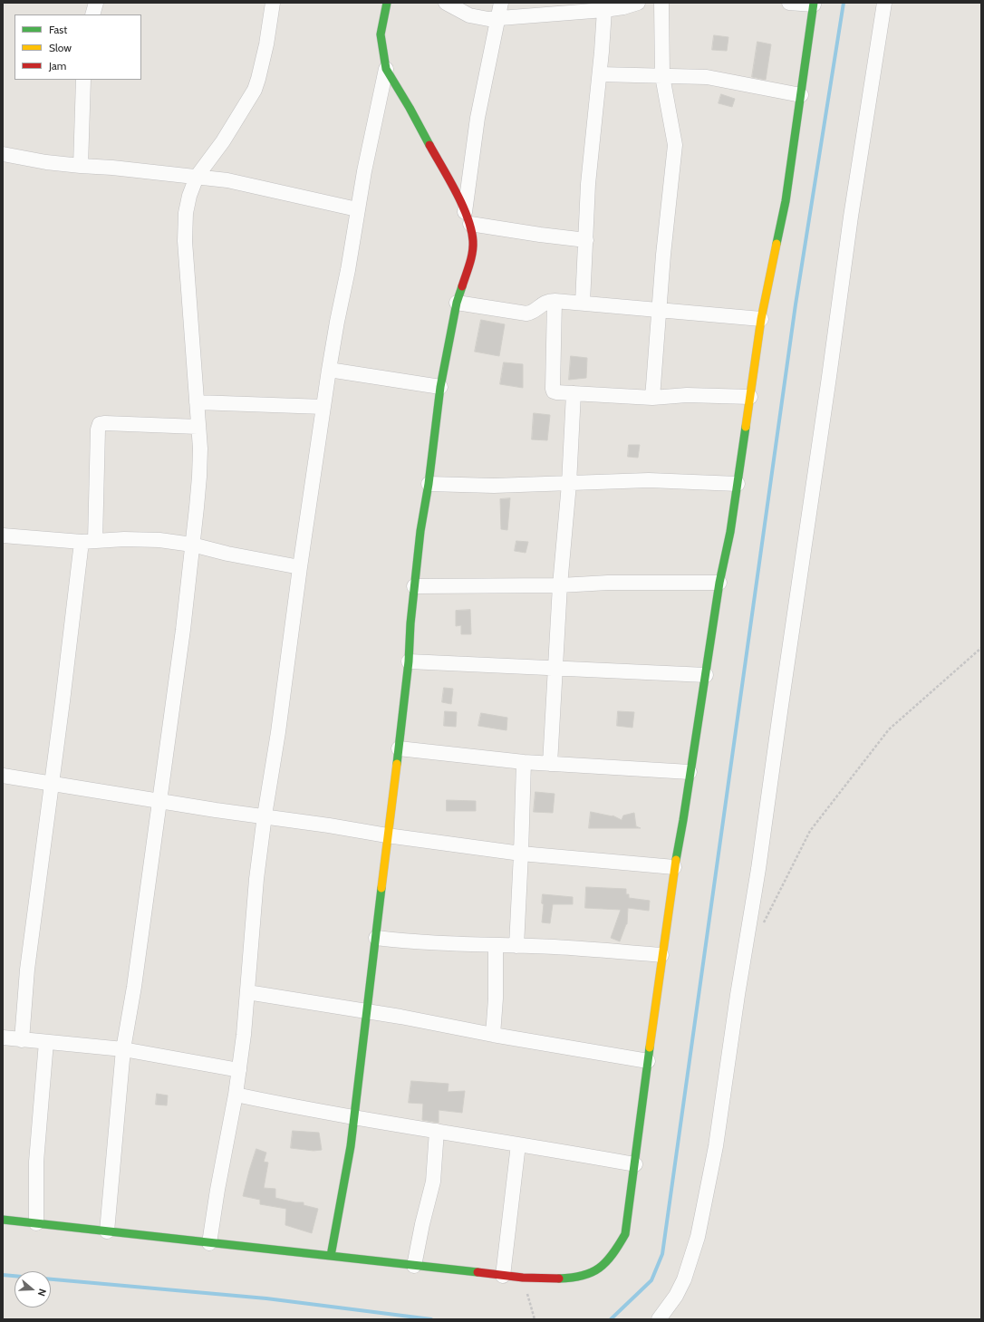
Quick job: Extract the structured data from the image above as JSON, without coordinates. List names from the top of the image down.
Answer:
{
  "legend": ["Fast", "Slow", "Jam"],
  "north": "right"
}
